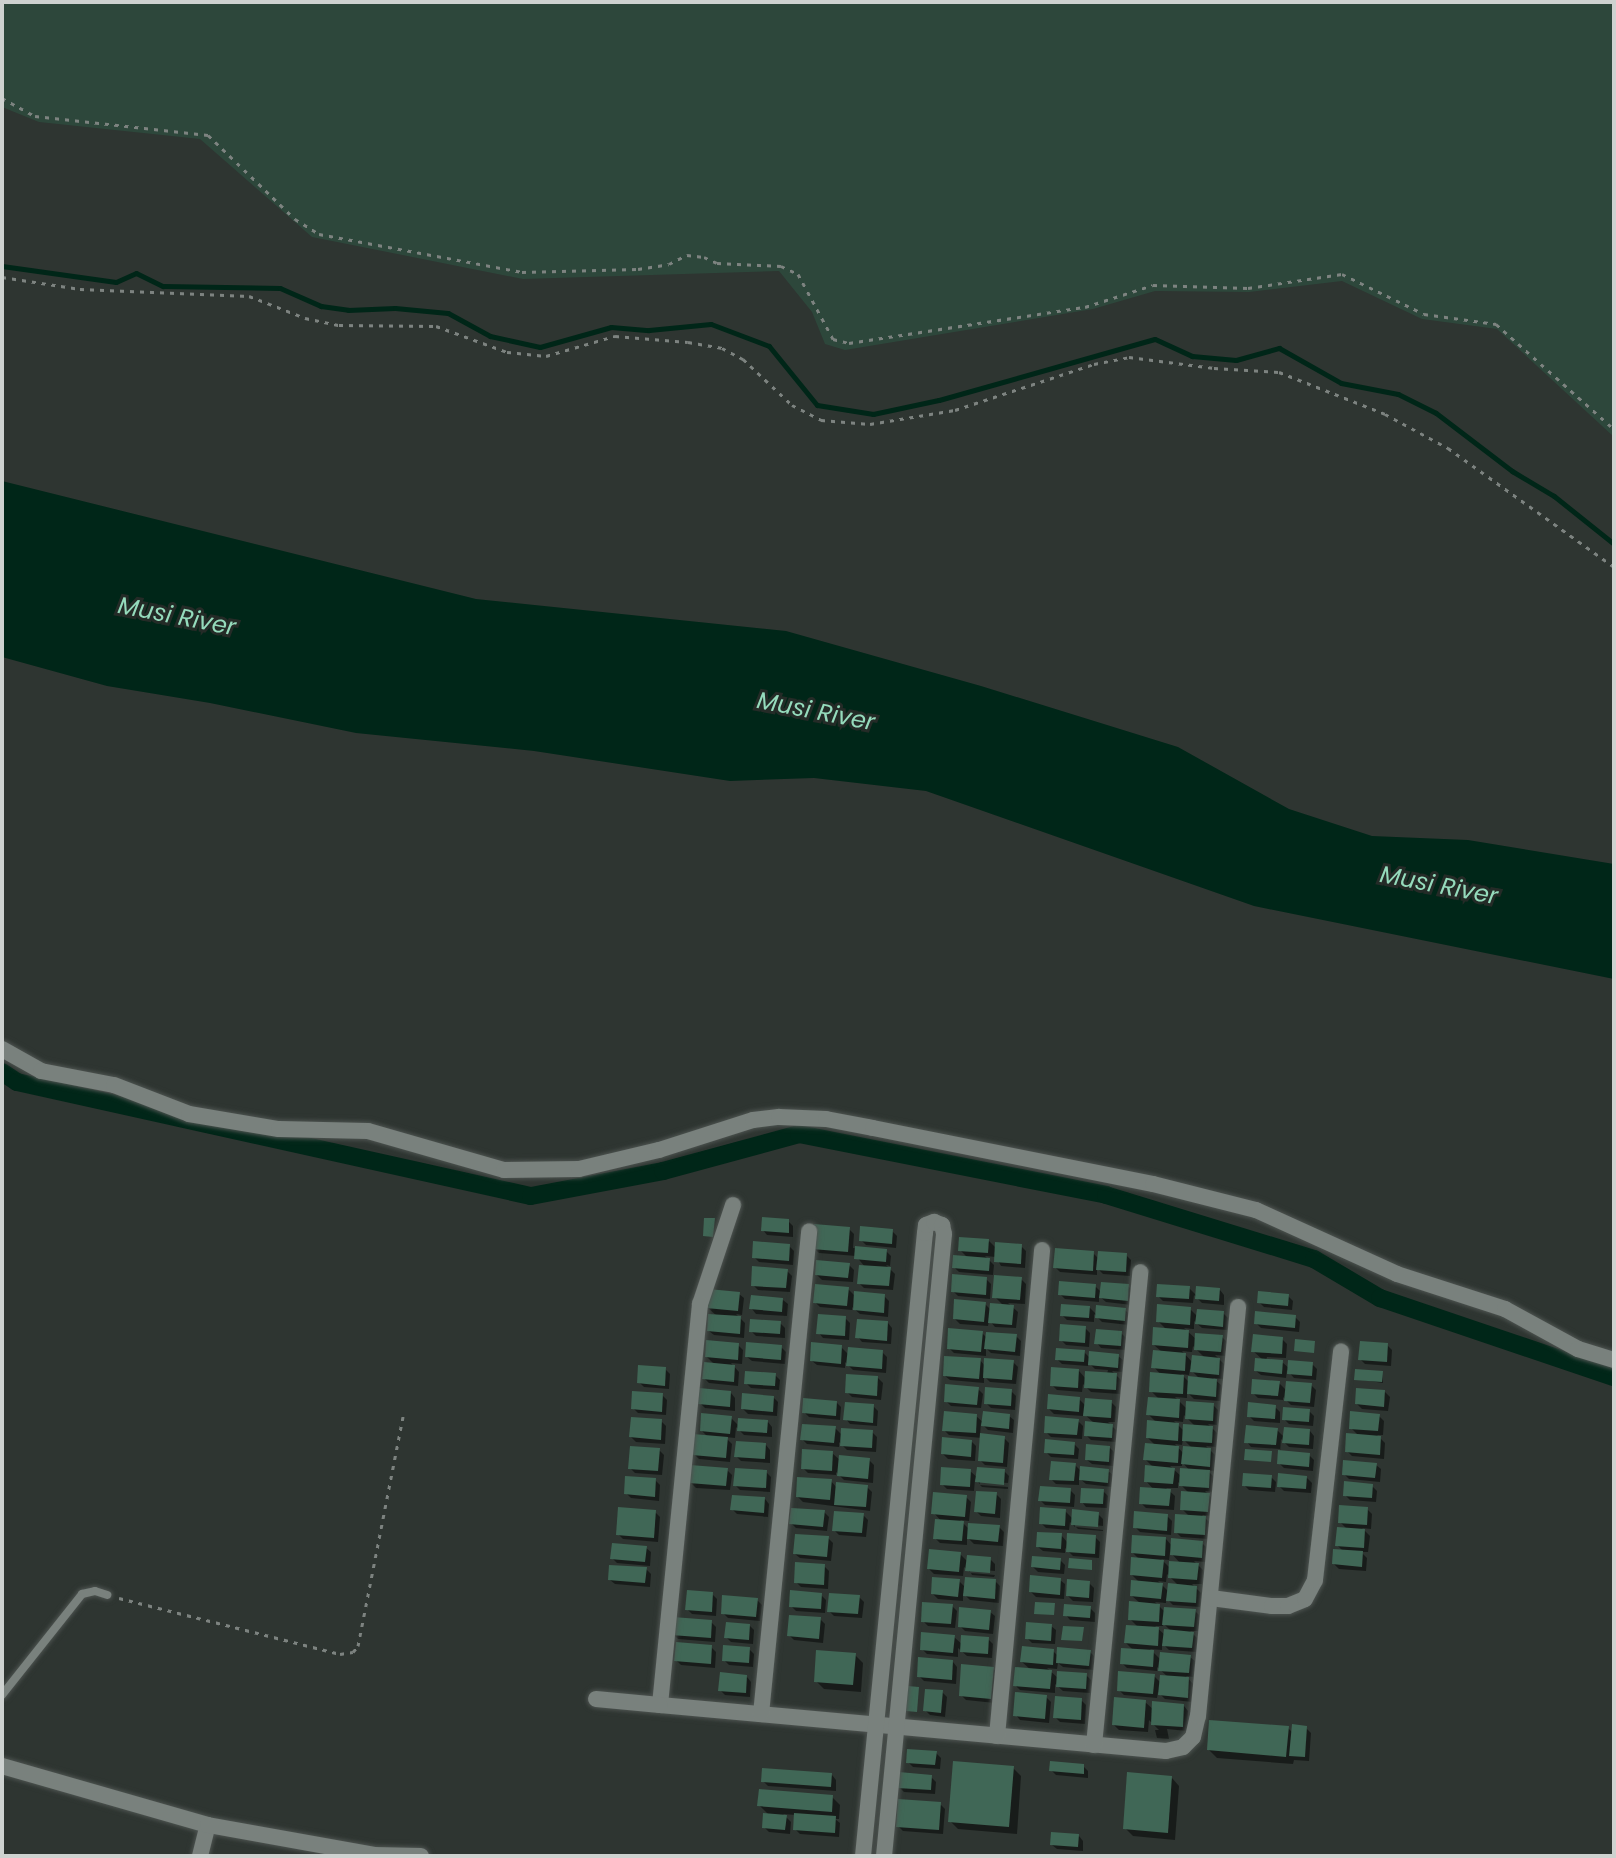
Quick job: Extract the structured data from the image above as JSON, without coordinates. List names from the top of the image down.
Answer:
{
  "water": ["Musi River"]
}
